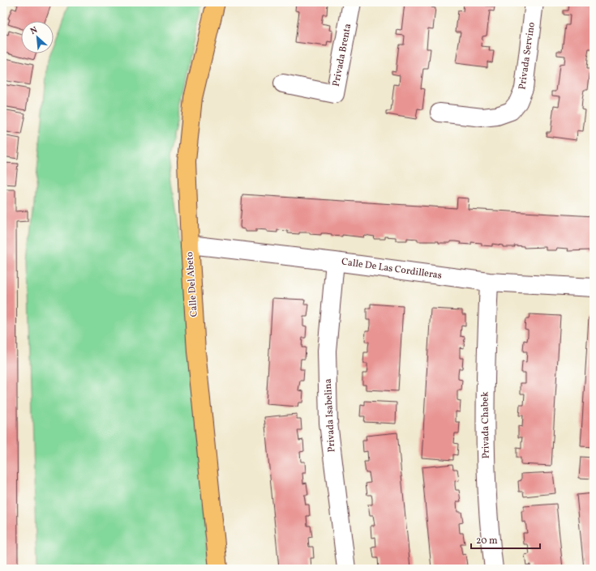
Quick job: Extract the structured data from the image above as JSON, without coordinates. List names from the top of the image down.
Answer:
{
  "streets": {
    "main road": ["Calle Del Abeto"],
    "street": [
      "Privada Brenta",
      "Privada Servino",
      "Calle De Las Cordilleras",
      "Privada Isabelina",
      "Privada Chabek"
    ]
  },
  "crossings": [
    ["Calle De Las Cordilleras", "Calle Del Abeto"],
    ["Calle De Las Cordilleras", "Privada Isabelina"],
    ["Calle De Las Cordilleras", "Privada Chabek"]
  ],
  "scale_bar": "20 m",
  "north": "top left"
}
